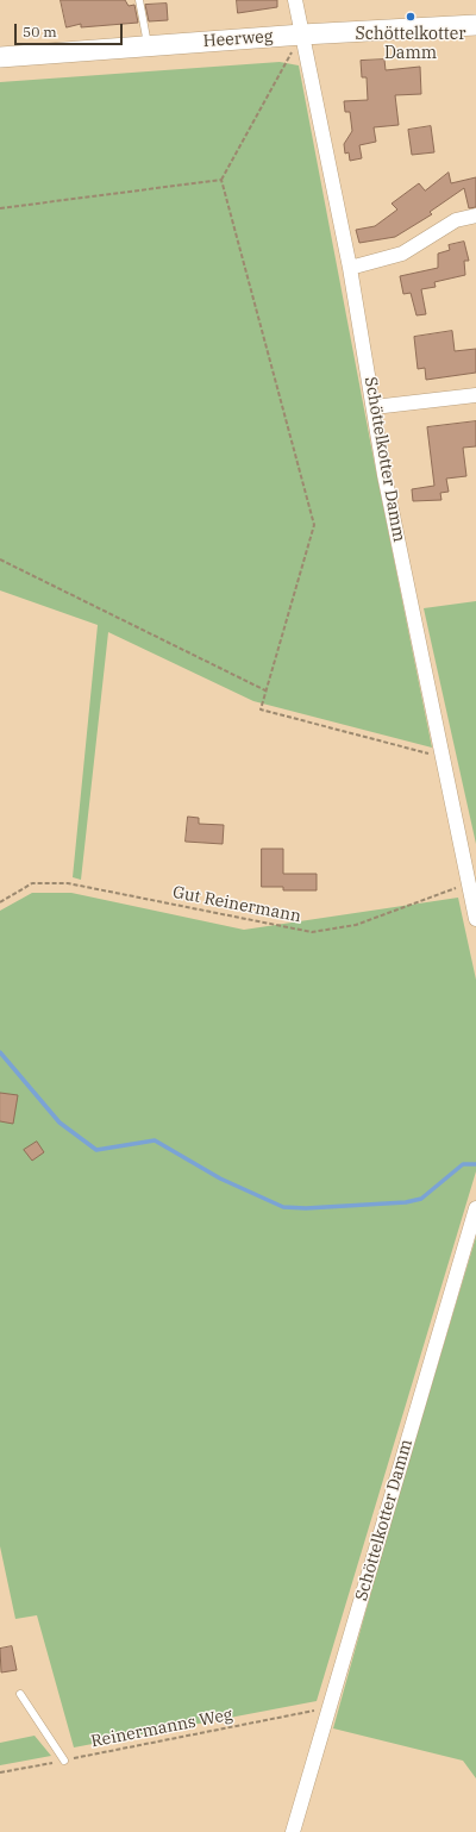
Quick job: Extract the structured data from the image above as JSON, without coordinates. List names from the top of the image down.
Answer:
{
  "streets": {
    "street": ["Heerweg", "Schöttelkotter Damm"],
    "path": ["Gut Reinermann", "Reinermanns Weg"]
  },
  "crossings": [
    ["Heerweg", "Schöttelkotter Damm"],
    ["Schöttelkotter Damm", "Gut Reinermann"],
    ["Schöttelkotter Damm", "Reinermanns Weg"]
  ],
  "places": ["Schöttelkotter Damm"],
  "scale_bar": "50 m"
}
